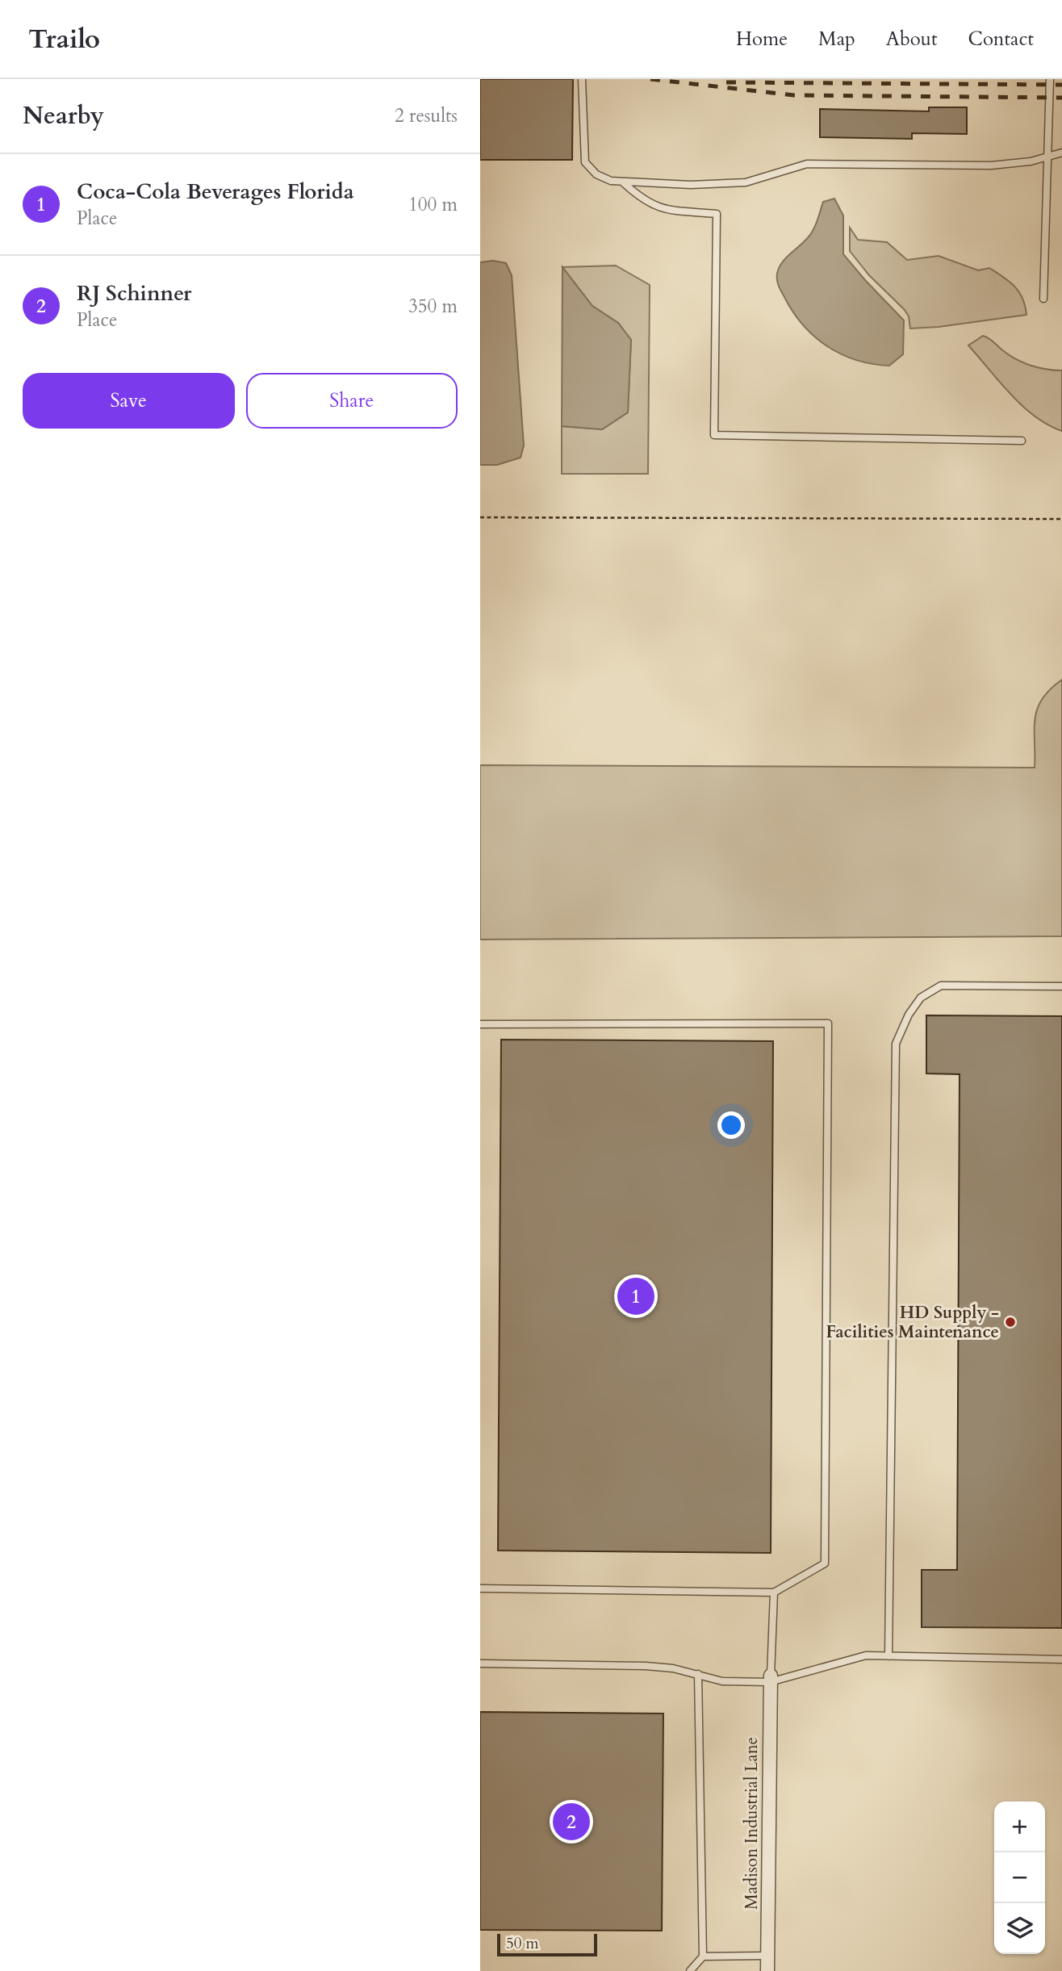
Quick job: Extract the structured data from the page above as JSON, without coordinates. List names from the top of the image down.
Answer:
{
  "streets": {
    "street": ["Madison Industrial Lane"]
  },
  "places": ["HD Supply - Facilities Maintenance"],
  "scale_bar": "50 m",
  "page": {
    "header": "Trailo",
    "nav": [
      "Home",
      "Map",
      "About",
      "Contact"
    ],
    "heading": ["Nearby", "2 results"],
    "list": [
      {
        "mark": "1",
        "name": "Coca-Cola Beverages Florida",
        "note": "Place",
        "value": "100 m"
      },
      {
        "mark": "2",
        "name": "RJ Schinner",
        "note": "Place",
        "value": "350 m"
      }
    ],
    "buttons": ["Save", "Share"],
    "pins": ["1", "2"],
    "map_buttons": ["+", "−"],
    "scale": "50 m"
  }
}
